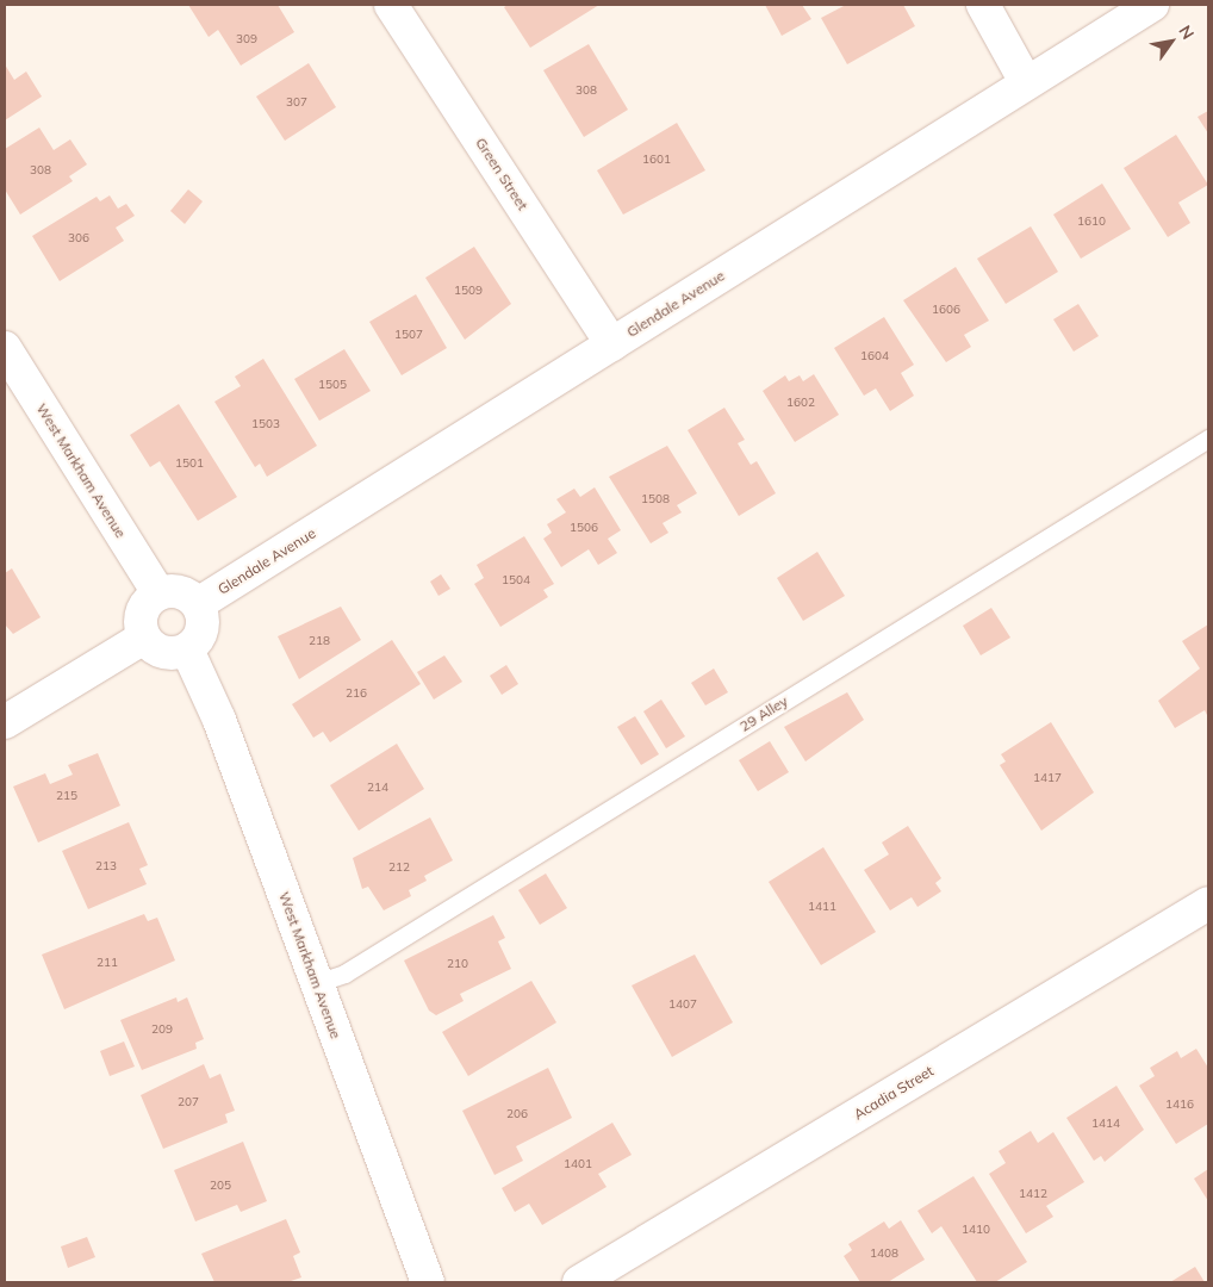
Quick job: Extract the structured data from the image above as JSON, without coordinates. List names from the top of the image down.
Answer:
{
  "streets": {
    "street": [
      "Green Street",
      "Glendale Avenue",
      "West Markham Avenue",
      "Acadia Street"
    ],
    "lane": ["29 Alley"]
  },
  "crossings": [
    ["Green Street", "Glendale Avenue"],
    ["Glendale Avenue", "West Markham Avenue"],
    ["West Markham Avenue", "29 Alley"]
  ],
  "house_numbers": [
    "309",
    "308",
    "307",
    "1601",
    "308",
    "1610",
    "306",
    "1509",
    "1606",
    "1507",
    "1604",
    "1505",
    "1602",
    "1503",
    "1501",
    "1508",
    "1506",
    "1504",
    "218",
    "216",
    "1417",
    "214",
    "215",
    "213",
    "212",
    "1411",
    "211",
    "210",
    "1407",
    "209",
    "207",
    "1416",
    "206",
    "1414",
    "1401",
    "205",
    "1412",
    "1410",
    "1408"
  ],
  "north": "top right"
}
